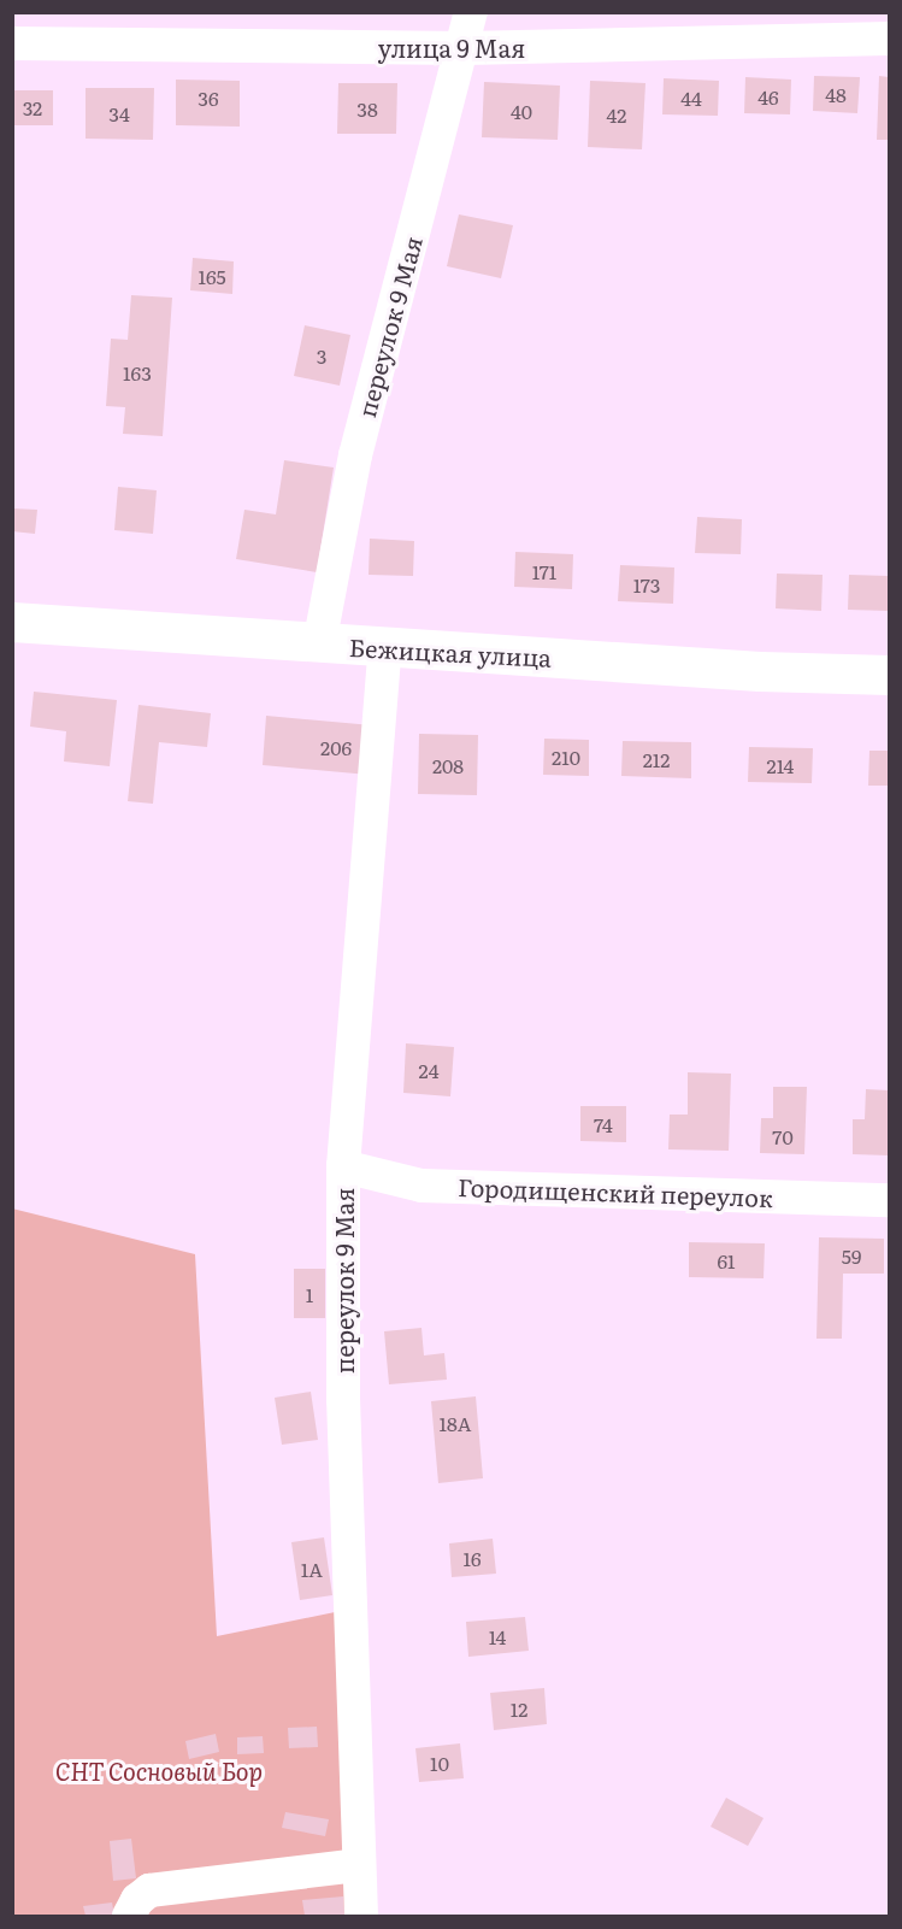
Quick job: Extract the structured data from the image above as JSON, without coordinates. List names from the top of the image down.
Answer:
{
  "streets": {
    "main road": ["Бежицкая улица"],
    "street": ["улица 9 Мая", "переулок 9 Мая", "Городищенский переулок"]
  },
  "crossings": [
    ["улица 9 Мая", "переулок 9 Мая"],
    ["переулок 9 Мая", "Бежицкая улица"],
    ["переулок 9 Мая", "Городищенский переулок"]
  ],
  "parks": ["СНТ Сосновый Бор"],
  "house_numbers": [
    "48",
    "46",
    "36",
    "44",
    "32",
    "38",
    "40",
    "34",
    "42",
    "165",
    "3",
    "163",
    "171",
    "173",
    "206",
    "210",
    "212",
    "208",
    "214",
    "24",
    "74",
    "70",
    "59",
    "61",
    "1",
    "18А",
    "16",
    "1А",
    "14",
    "12",
    "10"
  ]
}
